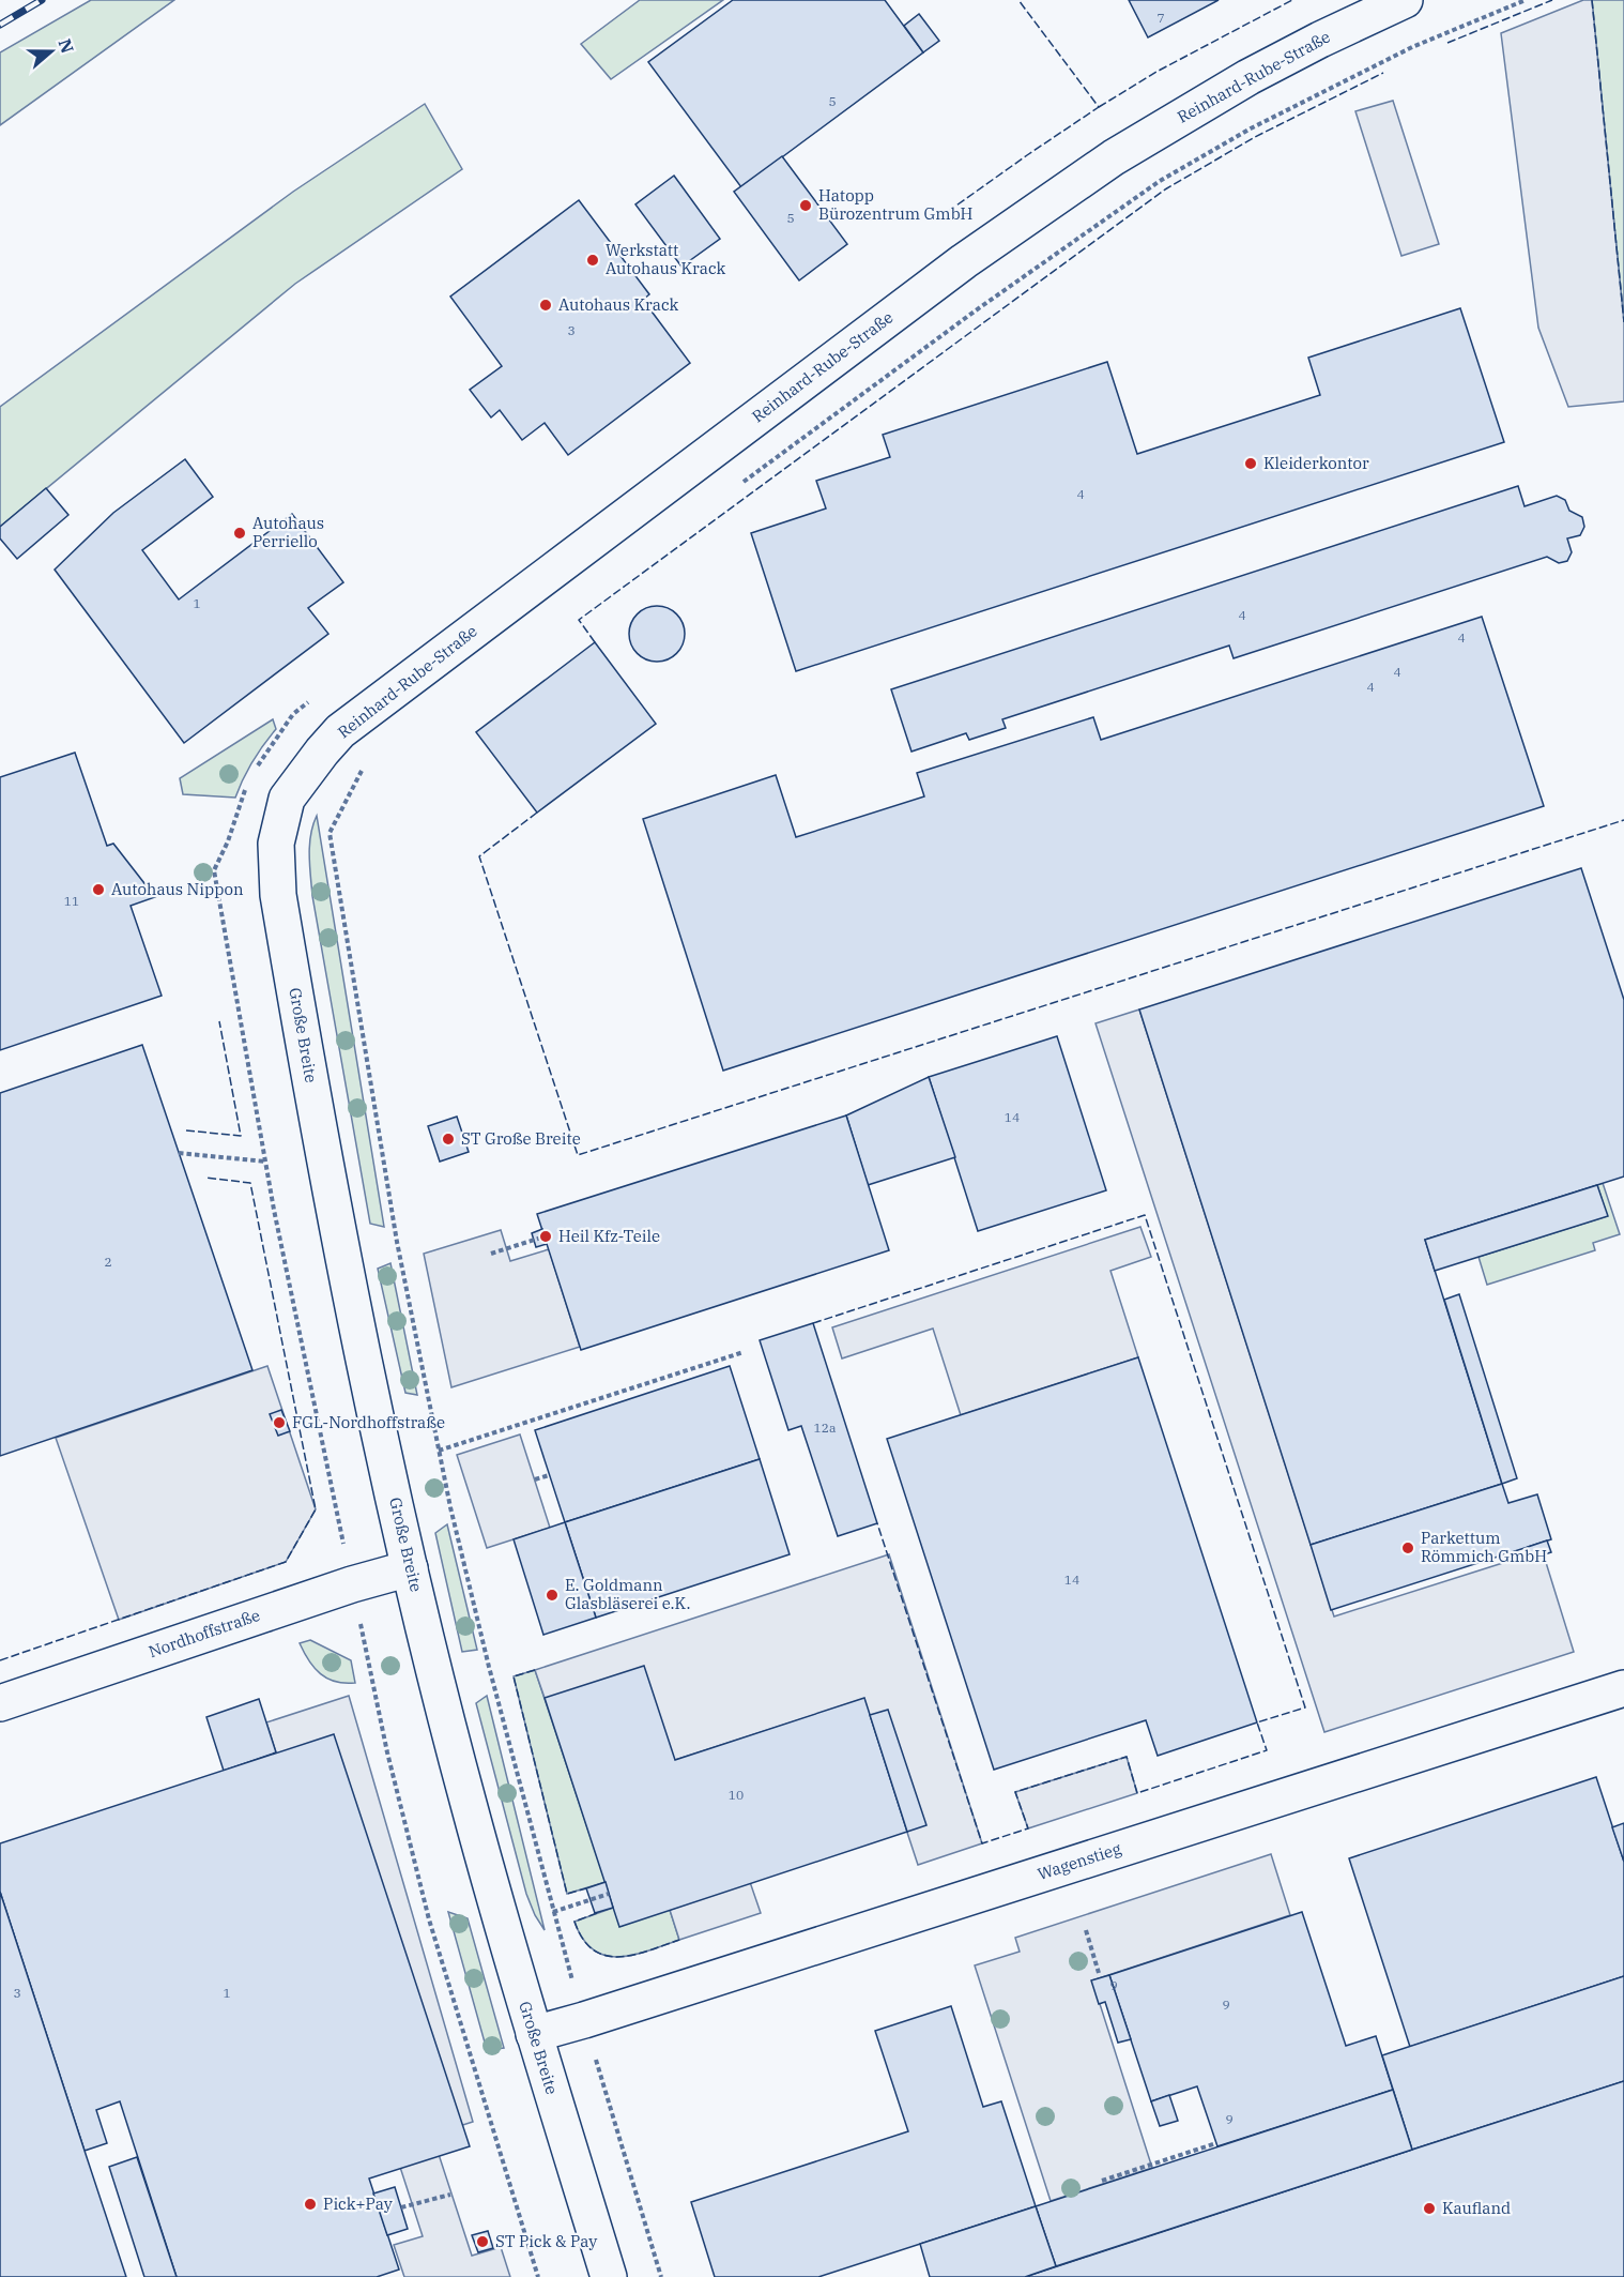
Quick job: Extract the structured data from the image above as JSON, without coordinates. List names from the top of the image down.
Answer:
{
  "streets": {
    "street": [
      "Reinhard-Rube-Straße",
      "Große Breite",
      "Nordhoffstraße",
      "Wagenstieg"
    ]
  },
  "crossings": [
    ["Reinhard-Rube-Straße", "Große Breite"],
    ["Große Breite", "Nordhoffstraße"],
    ["Große Breite", "Wagenstieg"]
  ],
  "places": [
    "Hatopp Bürozentrum GmbH",
    "Werkstatt Autohaus Krack",
    "Autohaus Krack",
    "Kleiderkontor",
    "Autohaus Perriello",
    "Autohaus Nippon",
    "ST Große Breite",
    "Heil Kfz-Teile",
    "FGL-Nordhoffstraße",
    "Parkettum Römmich GmbH",
    "E. Goldmann Glasbläserei e.K.",
    "Pick+Pay",
    "Kaufland",
    "ST Pick & Pay"
  ],
  "house_numbers": [
    "7",
    "5",
    "5",
    "3",
    "4",
    "1",
    "4",
    "4",
    "4",
    "4",
    "11",
    "14",
    "2",
    "12a",
    "14",
    "10",
    "9",
    "3",
    "1",
    "9",
    "9"
  ],
  "north": "right"
}
